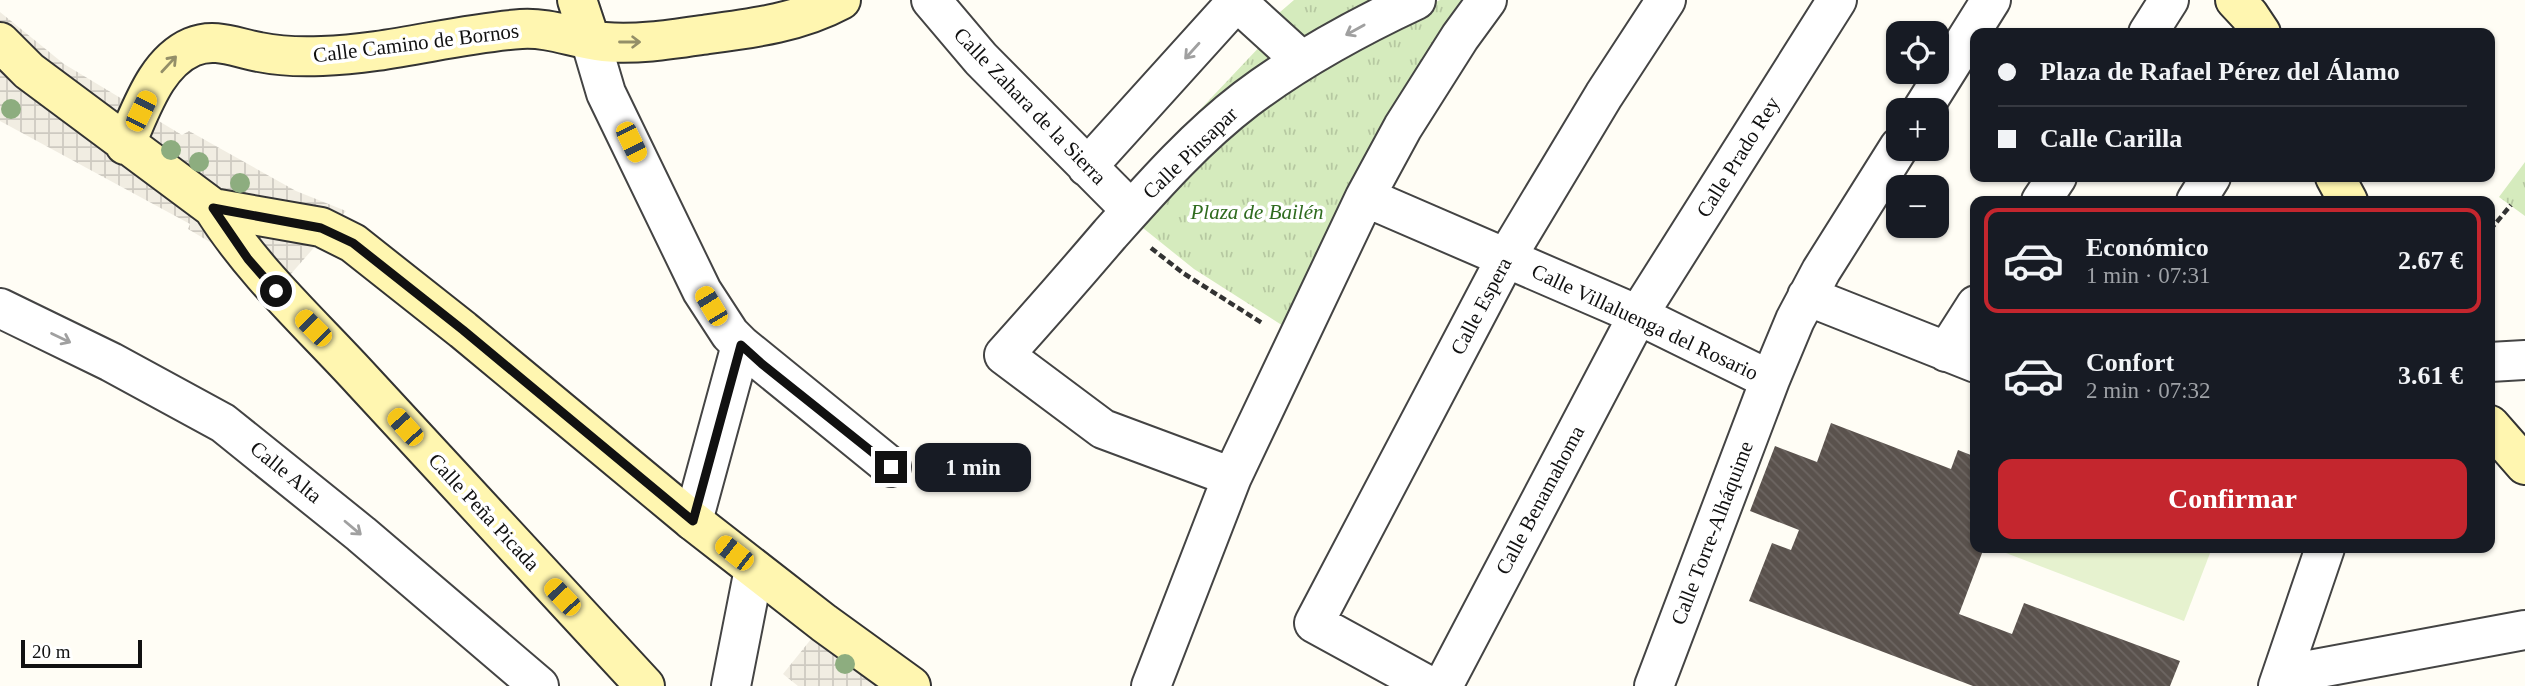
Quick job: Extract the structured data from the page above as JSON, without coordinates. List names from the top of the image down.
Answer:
{
  "streets": {
    "street": [
      "Calle Camino de Bornos",
      "Calle Zahara de la Sierra",
      "Calle Pinsapar",
      "Calle Prado Rey",
      "Calle Espera",
      "Calle Villaluenga del Rosario",
      "Calle Alta",
      "Calle Benamahoma",
      "Calle Peña Picada",
      "Calle Torre-Alháquime"
    ]
  },
  "crossings": [
    ["Calle Zahara de la Sierra", "Calle Pinsapar"],
    ["Calle Prado Rey", "Calle Villaluenga del Rosario"],
    ["Calle Prado Rey", "Calle Benamahoma"],
    ["Calle Espera", "Calle Villaluenga del Rosario"],
    ["Calle Villaluenga del Rosario", "Calle Benamahoma"],
    ["Calle Villaluenga del Rosario", "Calle Torre-Alháquime"]
  ],
  "one_way": ["Calle Camino de Bornos"],
  "parks": ["Plaza de Bailén"],
  "scale_bar": "20 m",
  "page": {
    "map_buttons": ["+", "−"],
    "banner": ["Plaza de Rafael Pérez del Álamo", "Calle Carilla"],
    "list": [
      {
        "name": "Económico",
        "note": "1 min · 07:31",
        "value": "2.67 €"
      },
      {
        "name": "Confort",
        "note": "2 min · 07:32",
        "value": "3.61 €"
      }
    ],
    "bubble": "1 min",
    "buttons": "Confirmar",
    "scale": "20 m"
  }
}
